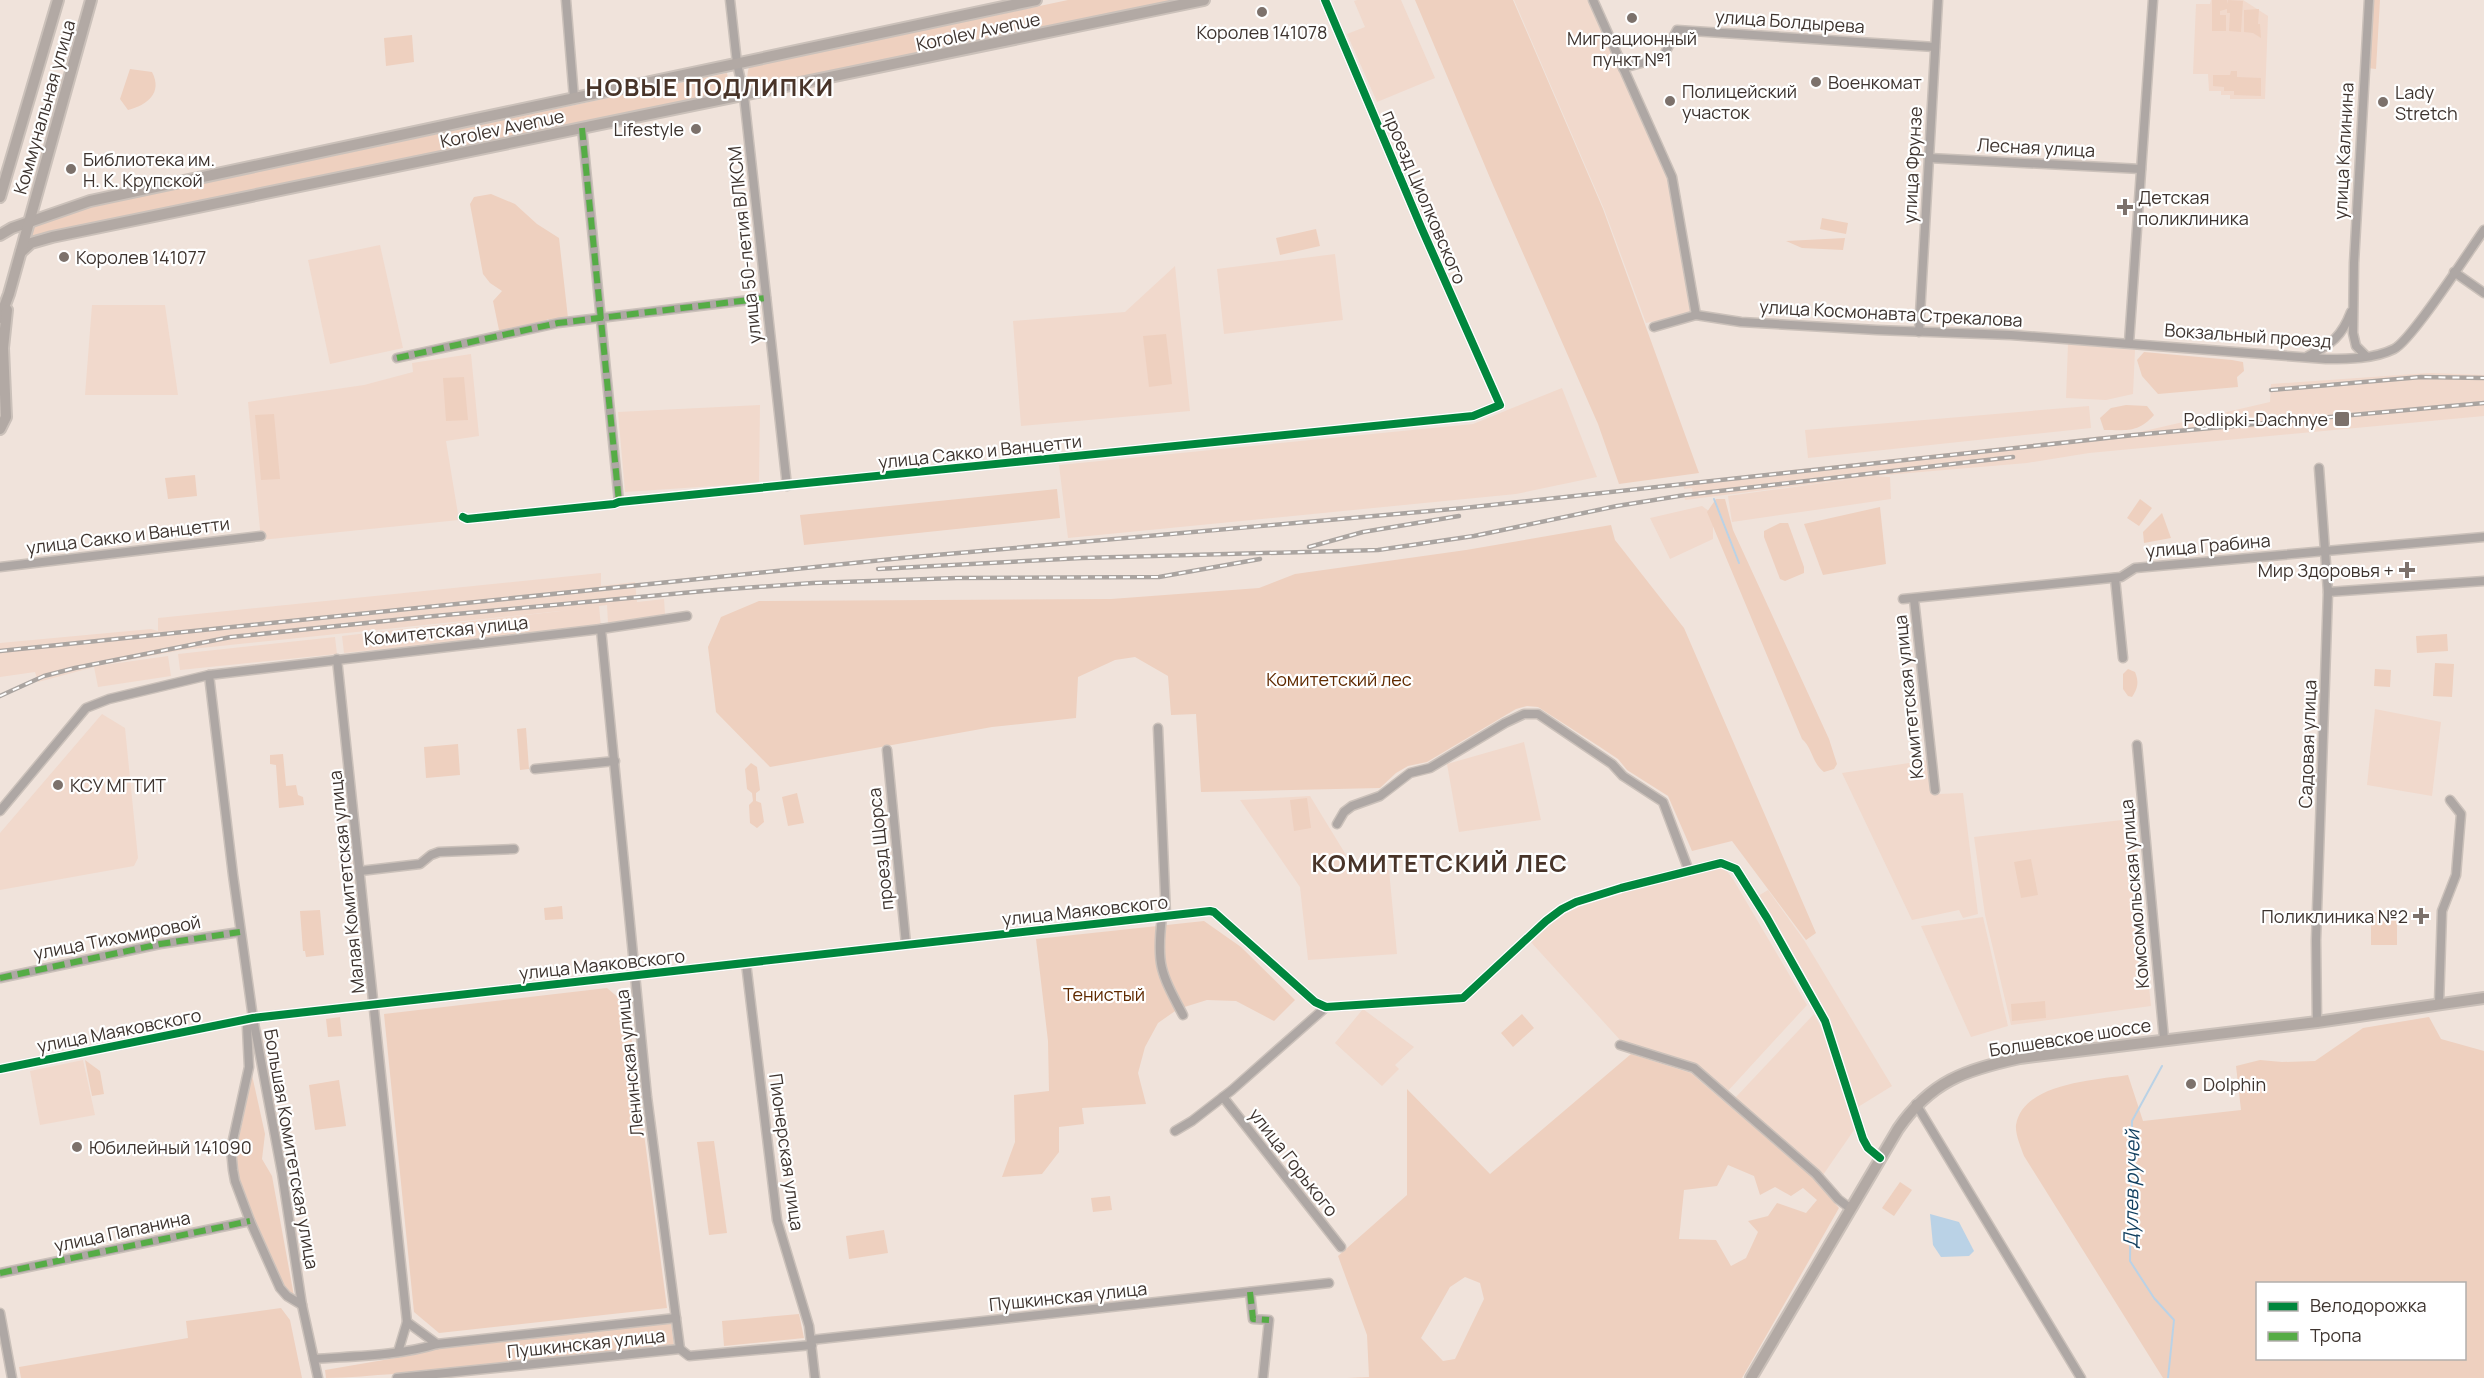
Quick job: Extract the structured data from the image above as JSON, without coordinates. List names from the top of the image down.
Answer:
{
  "streets": {
    "main road": ["Korolev Avenue", "Коммунальная улица", "Болшевское шоссе"],
    "street": [
      "улица Болдырева",
      "Лесная улица",
      "улица Калинина",
      "улица Фрунзе",
      "проезд Циолковского",
      "улица 50-летия ВЛКСМ",
      "улица Космонавта Стрекалова",
      "Вокзальный проезд",
      "улица Сакко и Ванцетти",
      "улица Грабина",
      "Комитетская улица",
      "Садовая улица",
      "проезд Щорса",
      "Малая Комитетская улица",
      "Комсомольская улица",
      "улица Маяковского",
      "улица Тихомировой",
      "Ленинская улица",
      "Большая Комитетская улица",
      "Пионерская улица",
      "улица Горького",
      "улица Папанина",
      "Пушкинская улица"
    ]
  },
  "crossings": [
    ["улица Болдырева", "улица Фрунзе"],
    ["Korolev Avenue", "Коммунальная улица"],
    ["Korolev Avenue", "улица 50-летия ВЛКСМ"],
    ["Лесная улица", "улица Фрунзе"],
    ["улица Калинина", "Вокзальный проезд"],
    ["улица Фрунзе", "улица Космонавта Стрекалова"],
    ["проезд Циолковского", "улица Сакко и Ванцетти"],
    ["улица 50-летия ВЛКСМ", "улица Сакко и Ванцетти"],
    ["улица Космонавта Стрекалова", "Вокзальный проезд"],
    ["улица Грабина", "Комитетская улица"],
    ["улица Грабина", "Садовая улица"],
    ["Комитетская улица", "Малая Комитетская улица"],
    ["Комитетская улица", "Ленинская улица"],
    ["Комитетская улица", "Большая Комитетская улица"],
    ["Садовая улица", "Болшевское шоссе"],
    ["проезд Щорса", "улица Маяковского"],
    ["Малая Комитетская улица", "улица Маяковского"],
    ["Малая Комитетская улица", "Пушкинская улица"],
    ["Комсомольская улица", "Болшевское шоссе"],
    ["улица Маяковского", "Ленинская улица"],
    ["улица Маяковского", "Большая Комитетская улица"],
    ["улица Маяковского", "Пионерская улица"],
    ["улица Тихомировой", "Большая Комитетская улица"],
    ["Ленинская улица", "Пушкинская улица"],
    ["Большая Комитетская улица", "Пушкинская улица"],
    ["Пионерская улица", "Пушкинская улица"]
  ],
  "districts": ["НОВЫЕ ПОДЛИПКИ", "КОМИТЕТСКИЙ ЛЕС"],
  "water": ["Дулев ручей"],
  "parks": ["Комитетский лес", "Тенистый"],
  "places": {
    "other": [
      "Королев 141078",
      "Миграционный пункт №1",
      "Военкомат",
      "Полицейский участок",
      "Lady Stretch",
      "Lifestyle",
      "Библиотека им. Н. К. Крупской",
      "Королев 141077",
      "КСУ МГТИТ",
      "Dolphin",
      "Юбилейный 141090"
    ],
    "health": ["Детская поликлиника", "Мир Здоровья +", "Поликлиника №2"],
    "transit": ["Podlipki-Dachnye"]
  },
  "legend": ["Велодорожка", "Тропа"]
}
